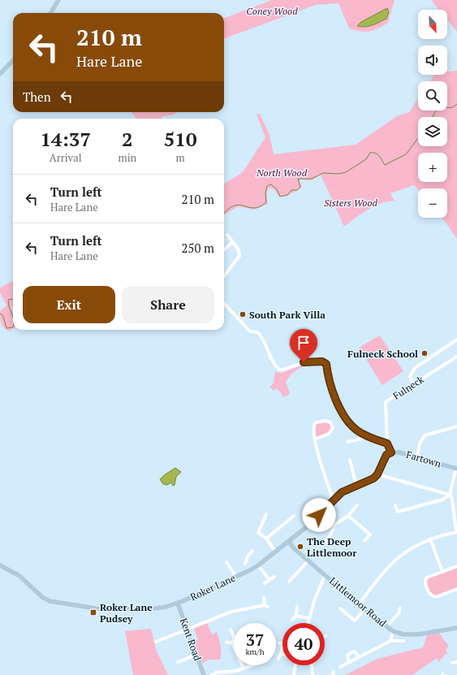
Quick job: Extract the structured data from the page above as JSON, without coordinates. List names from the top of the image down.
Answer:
{
  "streets": {
    "street": [
      "Fulneck",
      "Fartown",
      "Roker Lane",
      "Littlemoor Road",
      "Kent Road"
    ]
  },
  "crossings": [
    ["Fulneck", "Fartown"],
    ["Roker Lane", "Littlemoor Road"],
    ["Roker Lane", "Kent Road"]
  ],
  "parks": ["Coney Wood", "North Wood", "Sisters Wood"],
  "places": {
    "other": ["South Park Villa", "Fulneck School", "The Deep Littlemoor"],
    "transit": ["Roker Lane Pudsey"]
  },
  "north": "bottom right",
  "page": {
    "map_buttons": ["+", "−"],
    "turn": ["210 m", "Hare Lane"],
    "then": "Then",
    "eta": [
      "14:37",
      "Arrival",
      "2",
      "min",
      "510",
      "m"
    ],
    "list": [
      {
        "name": "Turn left",
        "note": "Hare Lane",
        "value": "210 m"
      },
      {
        "name": "Turn left",
        "note": "Hare Lane",
        "value": "250 m"
      }
    ],
    "buttons": ["Exit", "Share"],
    "speed": "37 km/h",
    "limit": "40"
  }
}
